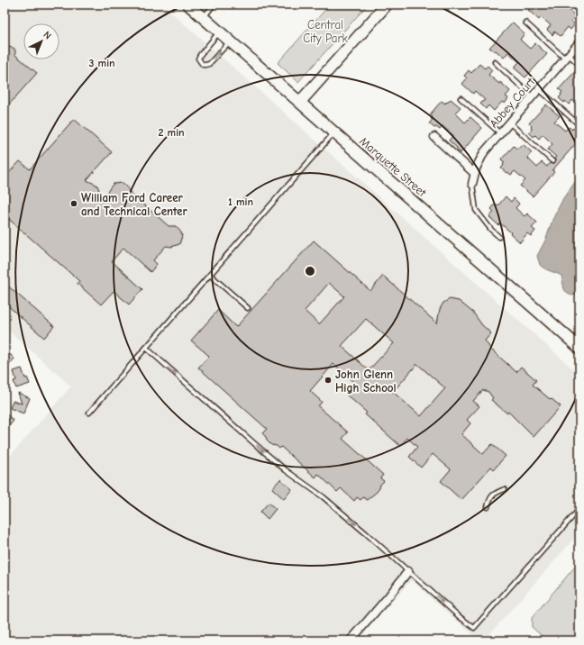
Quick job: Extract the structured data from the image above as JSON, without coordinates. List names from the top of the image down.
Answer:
{
  "streets": {
    "street": ["Abbey Court", "Marquette Street"]
  },
  "parks": ["Central City Park"],
  "places": ["William Ford Career and Technical Center", "John Glenn High School"],
  "north": "top right",
  "rings": ["3 min", "2 min", "1 min"]
}
